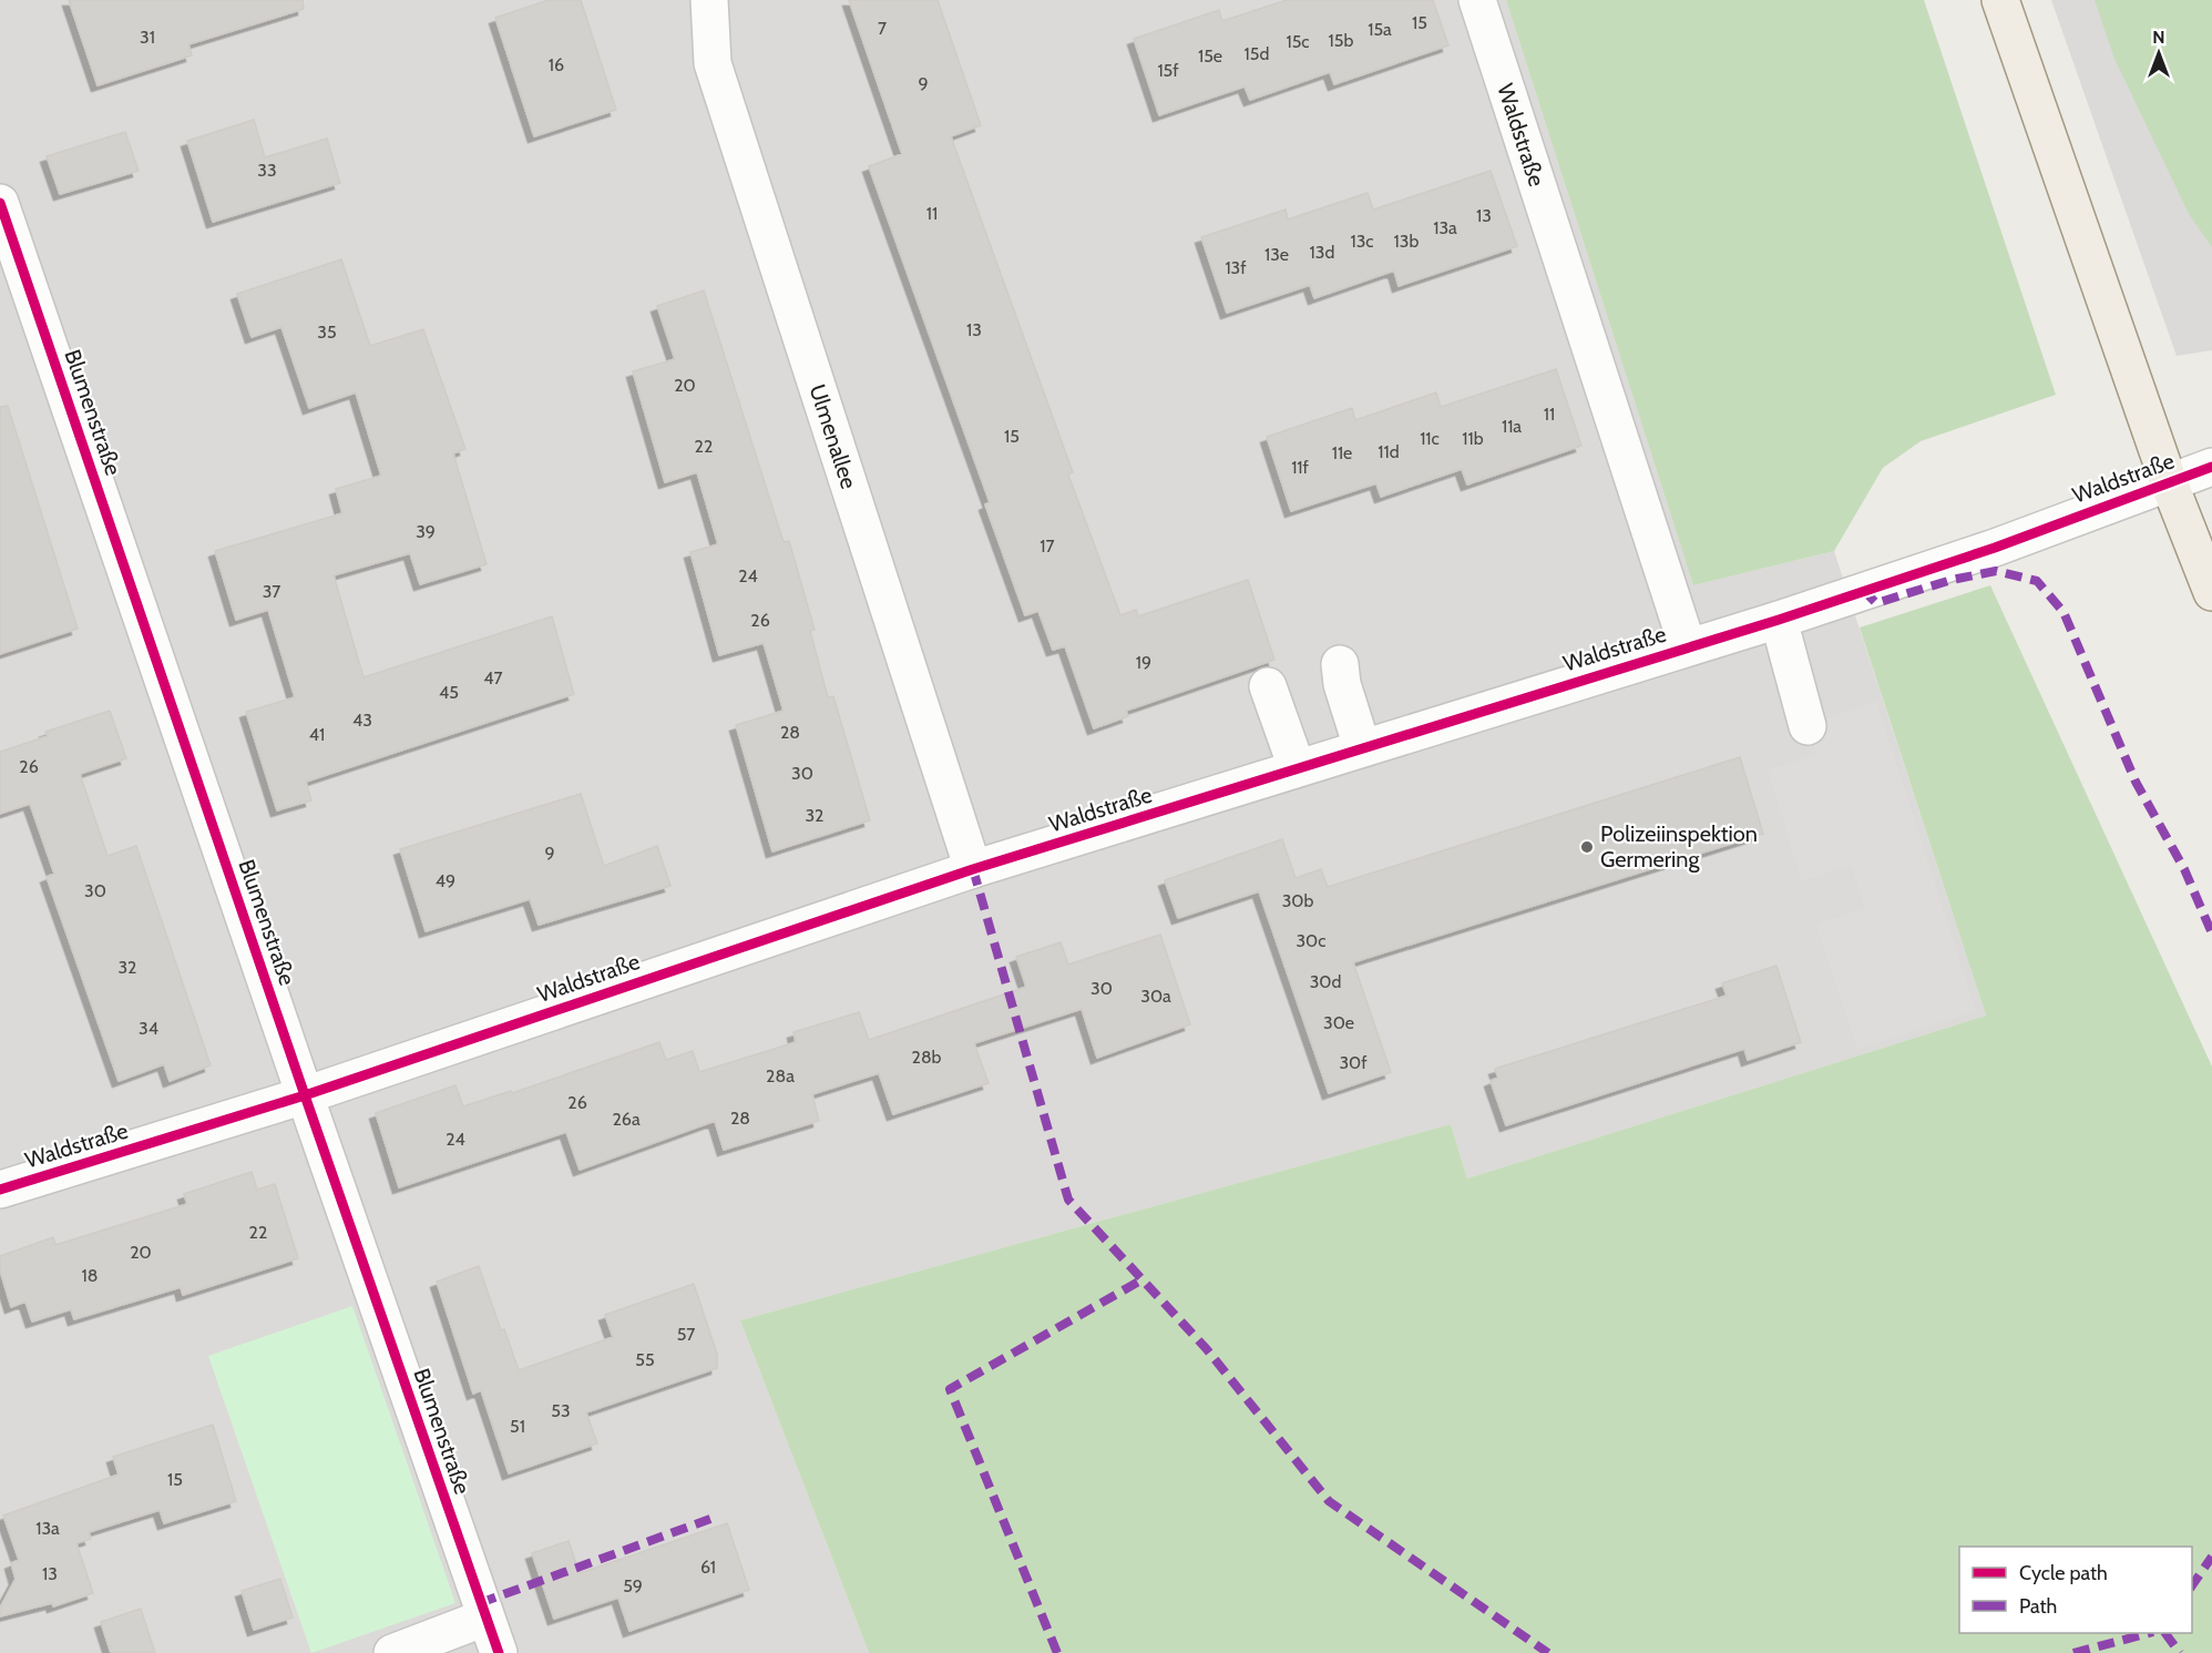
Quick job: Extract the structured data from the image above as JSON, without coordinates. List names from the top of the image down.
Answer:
{
  "streets": {
    "street": ["Waldstraße", "Blumenstraße", "Ulmenallee"]
  },
  "crossings": [
    ["Waldstraße", "Blumenstraße"],
    ["Waldstraße", "Ulmenallee"]
  ],
  "places": ["Polizeiinspektion Germering"],
  "house_numbers": [
    "15",
    "7",
    "15a",
    "31",
    "15b",
    "15c",
    "15d",
    "15e",
    "16",
    "15f",
    "9",
    "33",
    "11",
    "13",
    "13a",
    "13c",
    "13b",
    "13d",
    "13e",
    "13f",
    "13",
    "35",
    "20",
    "11",
    "11a",
    "15",
    "11c",
    "11b",
    "22",
    "11d",
    "11e",
    "11f",
    "39",
    "17",
    "24",
    "37",
    "26",
    "19",
    "47",
    "45",
    "43",
    "28",
    "41",
    "26",
    "30",
    "32",
    "9",
    "49",
    "30",
    "30b",
    "30c",
    "32",
    "30d",
    "30",
    "30a",
    "30e",
    "34",
    "28b",
    "30f",
    "28a",
    "26",
    "28",
    "26a",
    "24",
    "22",
    "20",
    "18",
    "57",
    "55",
    "53",
    "51",
    "15",
    "13a",
    "61",
    "13",
    "59"
  ],
  "legend": ["Cycle path", "Path"],
  "north": "top"
}
